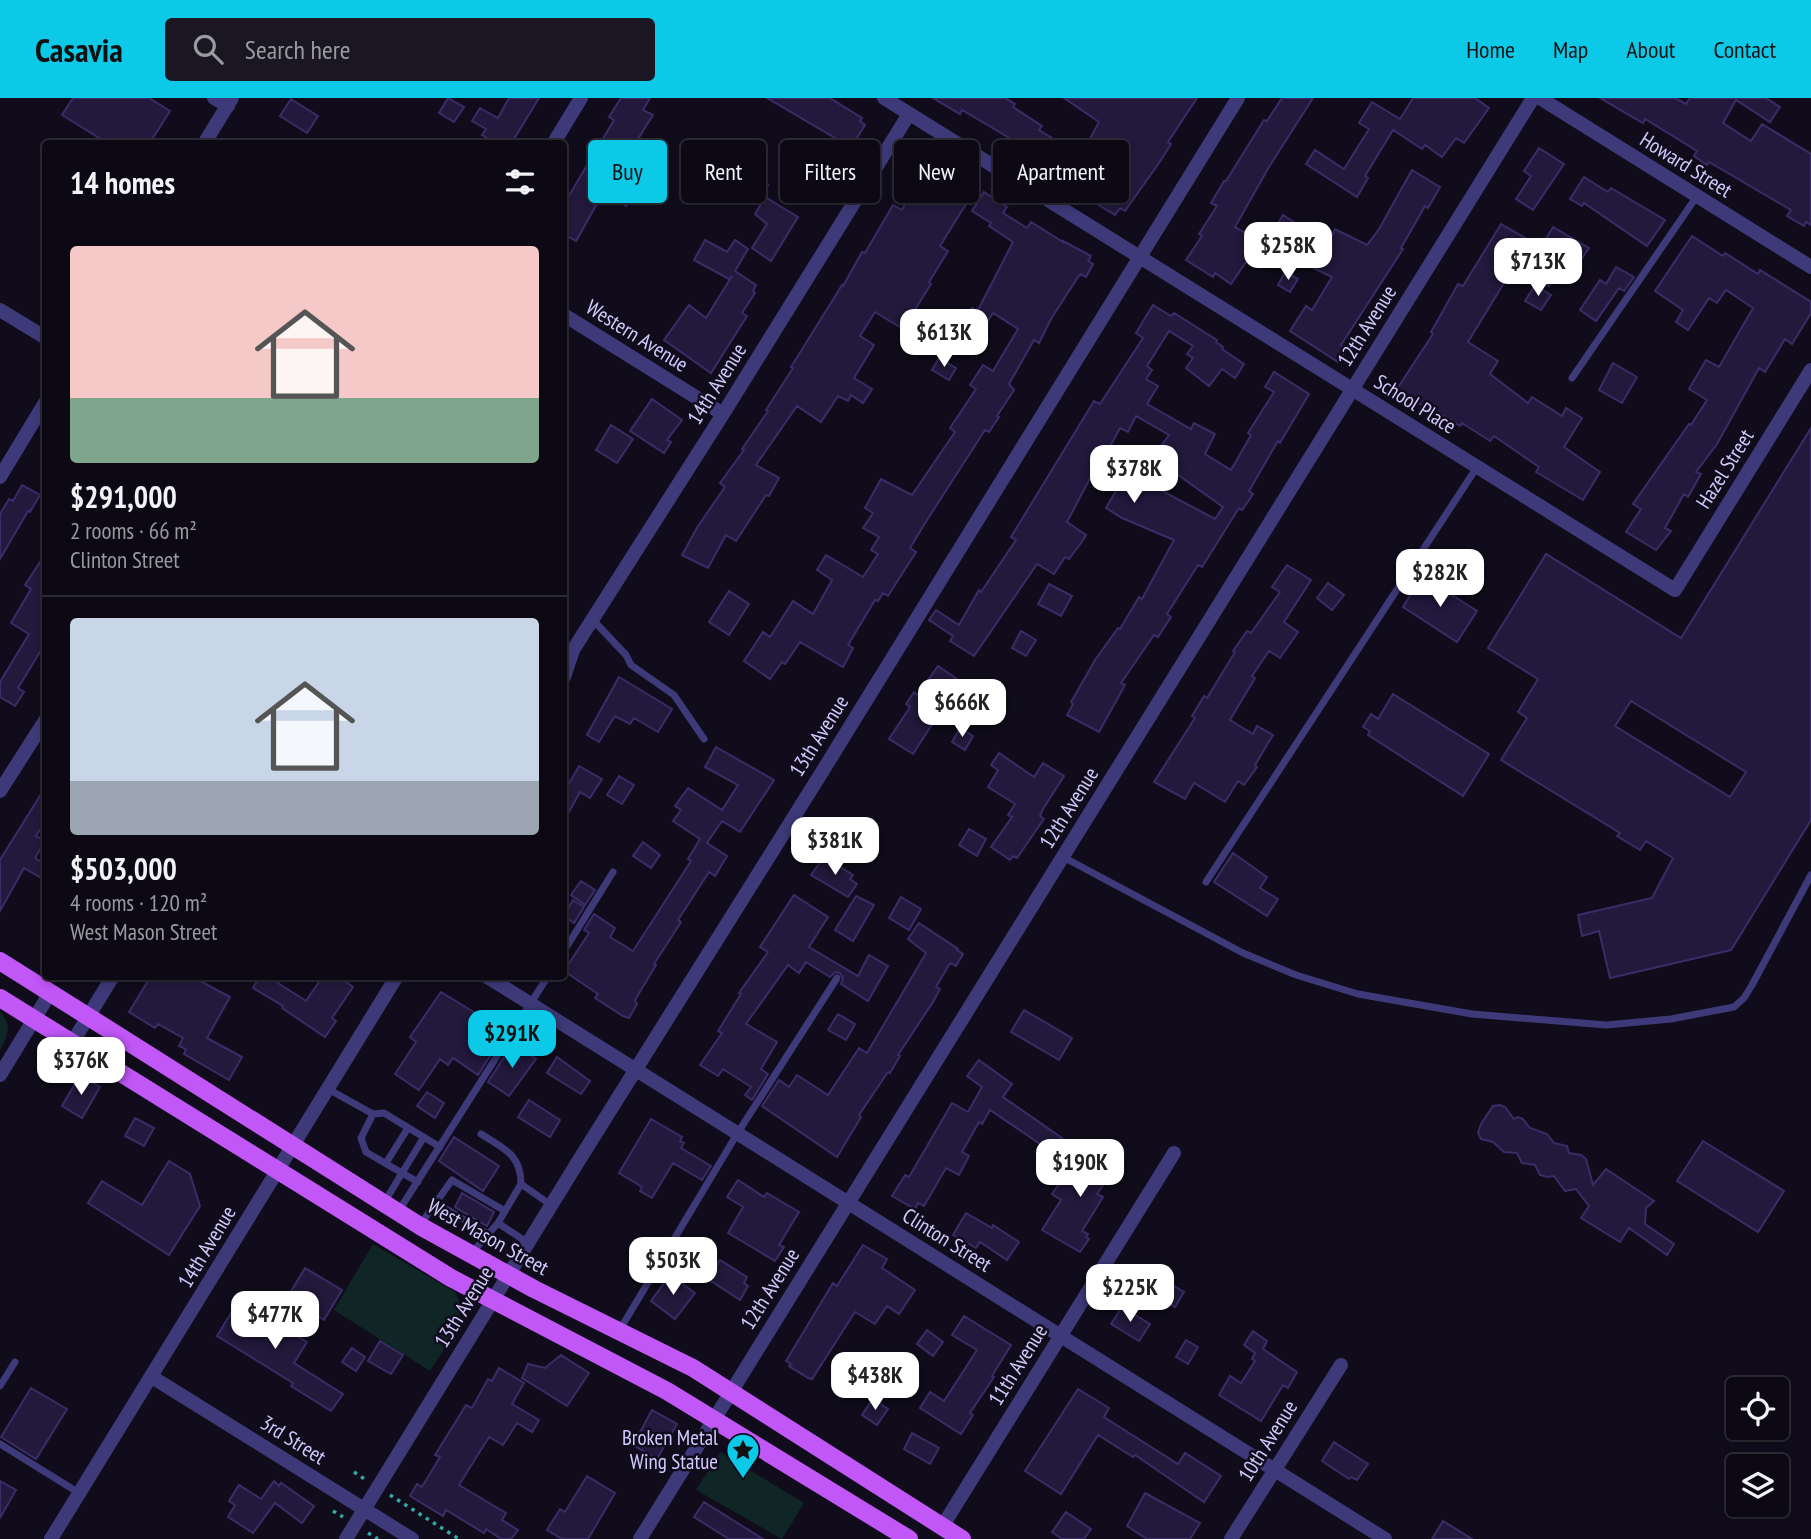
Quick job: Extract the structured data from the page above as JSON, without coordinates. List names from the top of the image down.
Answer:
{
  "streets": {
    "main road": ["West Mason Street"],
    "street": [
      "Howard Street",
      "12th Avenue",
      "Western Avenue",
      "14th Avenue",
      "School Place",
      "Hazel Street",
      "13th Avenue",
      "Clinton Street",
      "11th Avenue",
      "3rd Street",
      "10th Avenue"
    ]
  },
  "crossings": [
    ["12th Avenue", "School Place"],
    ["12th Avenue", "West Mason Street"],
    ["12th Avenue", "Clinton Street"],
    ["Western Avenue", "14th Avenue"],
    ["14th Avenue", "School Place"],
    ["14th Avenue", "West Mason Street"],
    ["14th Avenue", "3rd Street"],
    ["School Place", "Hazel Street"],
    ["School Place", "13th Avenue"],
    ["13th Avenue", "West Mason Street"],
    ["13th Avenue", "Clinton Street"],
    ["13th Avenue", "3rd Street"],
    ["West Mason Street", "11th Avenue"],
    ["Clinton Street", "11th Avenue"],
    ["Clinton Street", "10th Avenue"]
  ],
  "places": {
    "place": ["Broken Metal Wing Statue"]
  },
  "page": {
    "header": "Casavia",
    "search": "Search here",
    "nav": [
      "Home",
      "Map",
      "About",
      "Contact"
    ],
    "chip": [
      "Buy",
      "Rent",
      "Filters",
      "New",
      "Apartment"
    ],
    "heading": "14 homes",
    "price": [
      "$258K",
      "$713K",
      "$613K",
      "$378K",
      "$282K",
      "$666K",
      "$381K",
      "$291K",
      "$376K",
      "$190K",
      "$503K",
      "$225K",
      "$477K",
      "$438K"
    ],
    "list": [
      {
        "name": "$291,000",
        "note": "2 rooms · 66 m² · Clinton Street"
      },
      {
        "name": "$503,000",
        "note": "4 rooms · 120 m² · West Mason Street"
      }
    ]
  }
}
